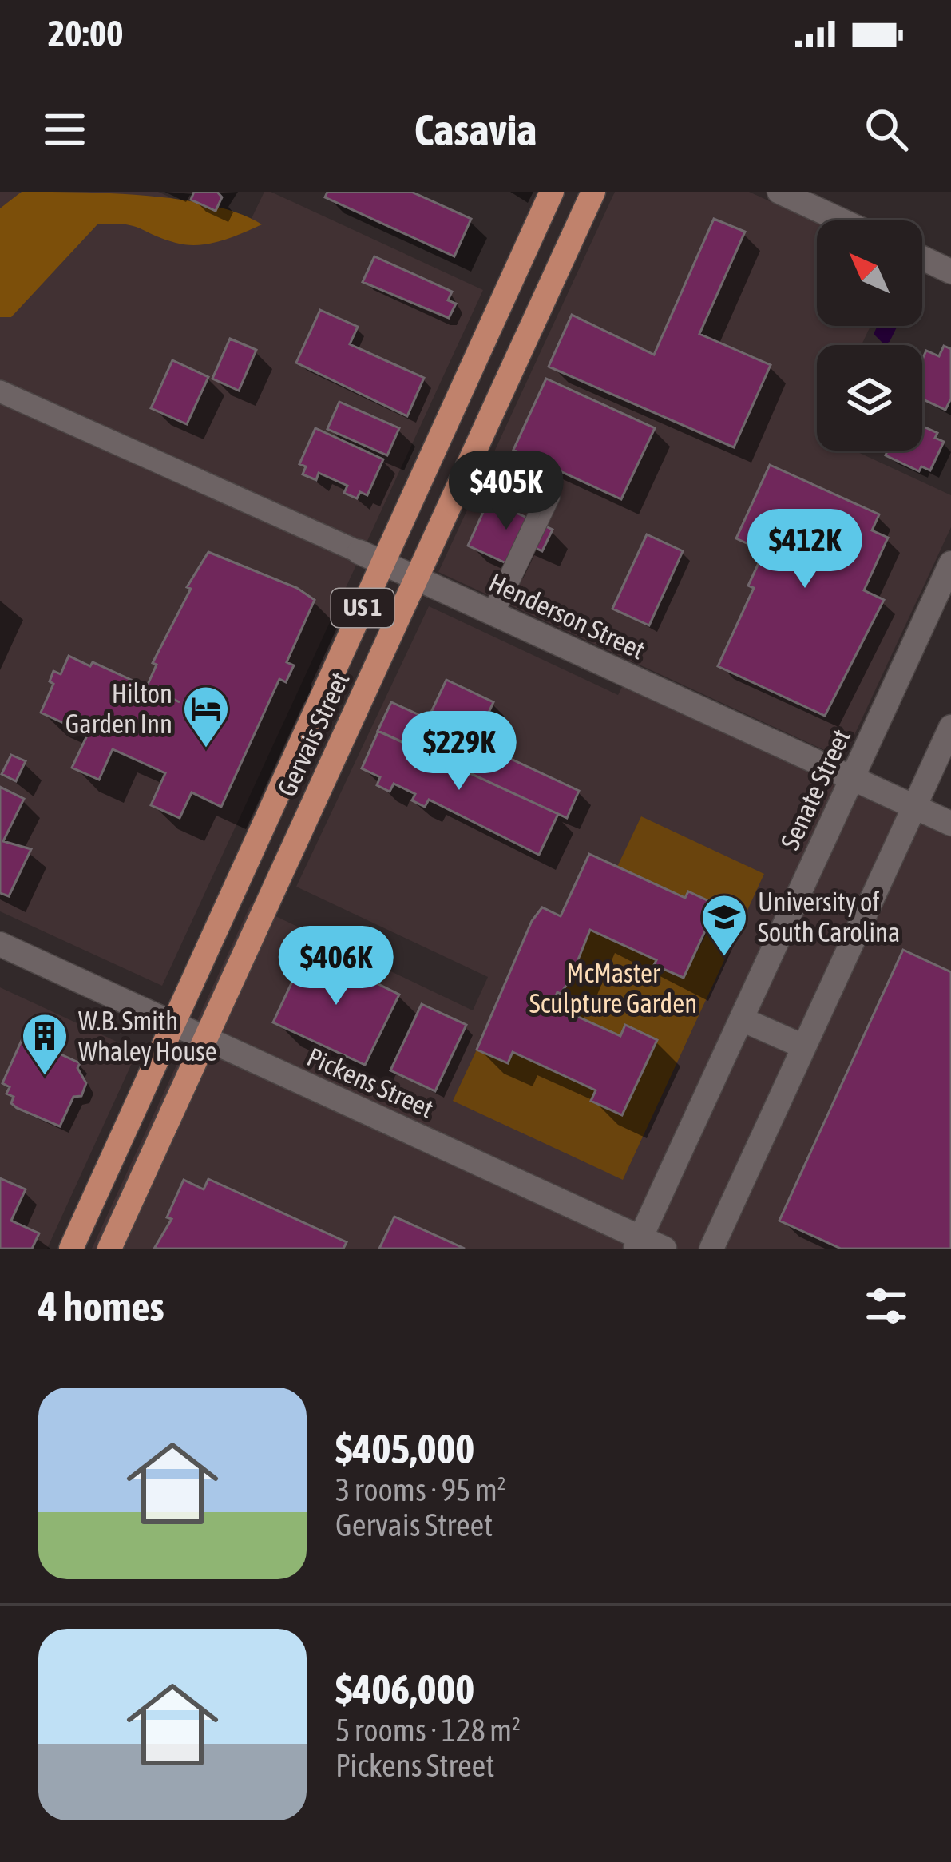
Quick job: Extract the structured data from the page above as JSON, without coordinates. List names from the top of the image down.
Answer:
{
  "streets": {
    "main road": ["US 1", "Gervais Street"],
    "street": ["Henderson Street", "Senate Street", "Pickens Street"]
  },
  "crossings": [
    ["Henderson Street", "Gervais Street"],
    ["Henderson Street", "Senate Street"],
    ["Gervais Street", "Pickens Street"],
    ["Senate Street", "Pickens Street"]
  ],
  "parks": ["McMaster Sculpture Garden"],
  "places": {
    "hotel": ["Hilton Garden Inn"],
    "school or university": ["University of South Carolina"],
    "building": ["W.B. Smith Whaley House"]
  },
  "north": "top left",
  "page": {
    "status": "20:00",
    "header": "Casavia",
    "price": [
      "$405K",
      "$412K",
      "$229K",
      "$406K"
    ],
    "heading": "4 homes",
    "list": [
      {
        "name": "$405,000",
        "note": "3 rooms · 95 m² · Gervais Street"
      },
      {
        "name": "$406,000",
        "note": "5 rooms · 128 m² · Pickens Street"
      }
    ]
  }
}
